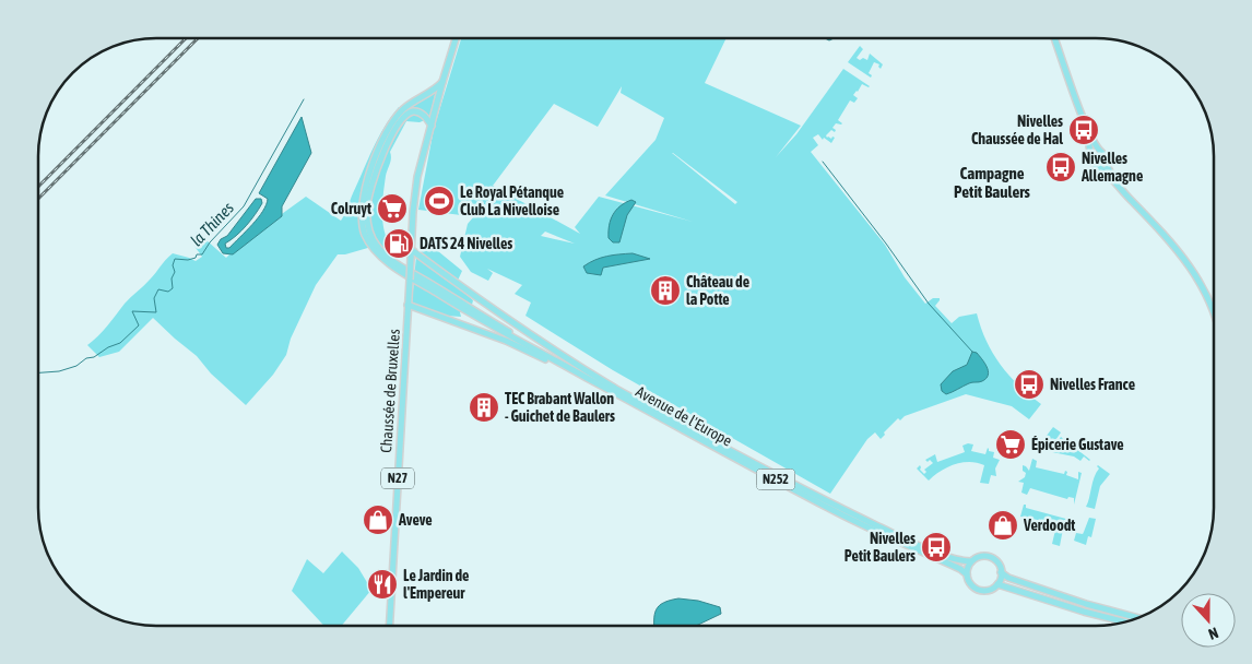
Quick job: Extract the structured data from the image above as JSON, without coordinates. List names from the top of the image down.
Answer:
{
  "streets": {
    "main road": [
      "Chaussée de Bruxelles",
      "Avenue de l'Europe",
      "N27",
      "N252"
    ]
  },
  "crossings": [
    ["Chaussée de Bruxelles", "N27"],
    ["Avenue de l'Europe", "N252"]
  ],
  "districts": ["Campagne Petit Baulers"],
  "water": ["la Thines"],
  "places": {
    "bus stop": [
      "Nivelles Chaussée de Hal",
      "Nivelles Allemagne",
      "Nivelles France",
      "Nivelles Petit Baulers"
    ],
    "sports": ["Le Royal Pétanque Club La Nivelloise"],
    "supermarket": ["Colruyt", "Épicerie Gustave"],
    "fuel station": ["DATS 24 Nivelles"],
    "building": ["Château de la Potte", "TEC Brabant Wallon - Guichet de Baulers"],
    "shop": ["Aveve", "Verdoodt"],
    "restaurant": ["Le Jardin de l'Empereur"]
  },
  "north": "bottom"
}
